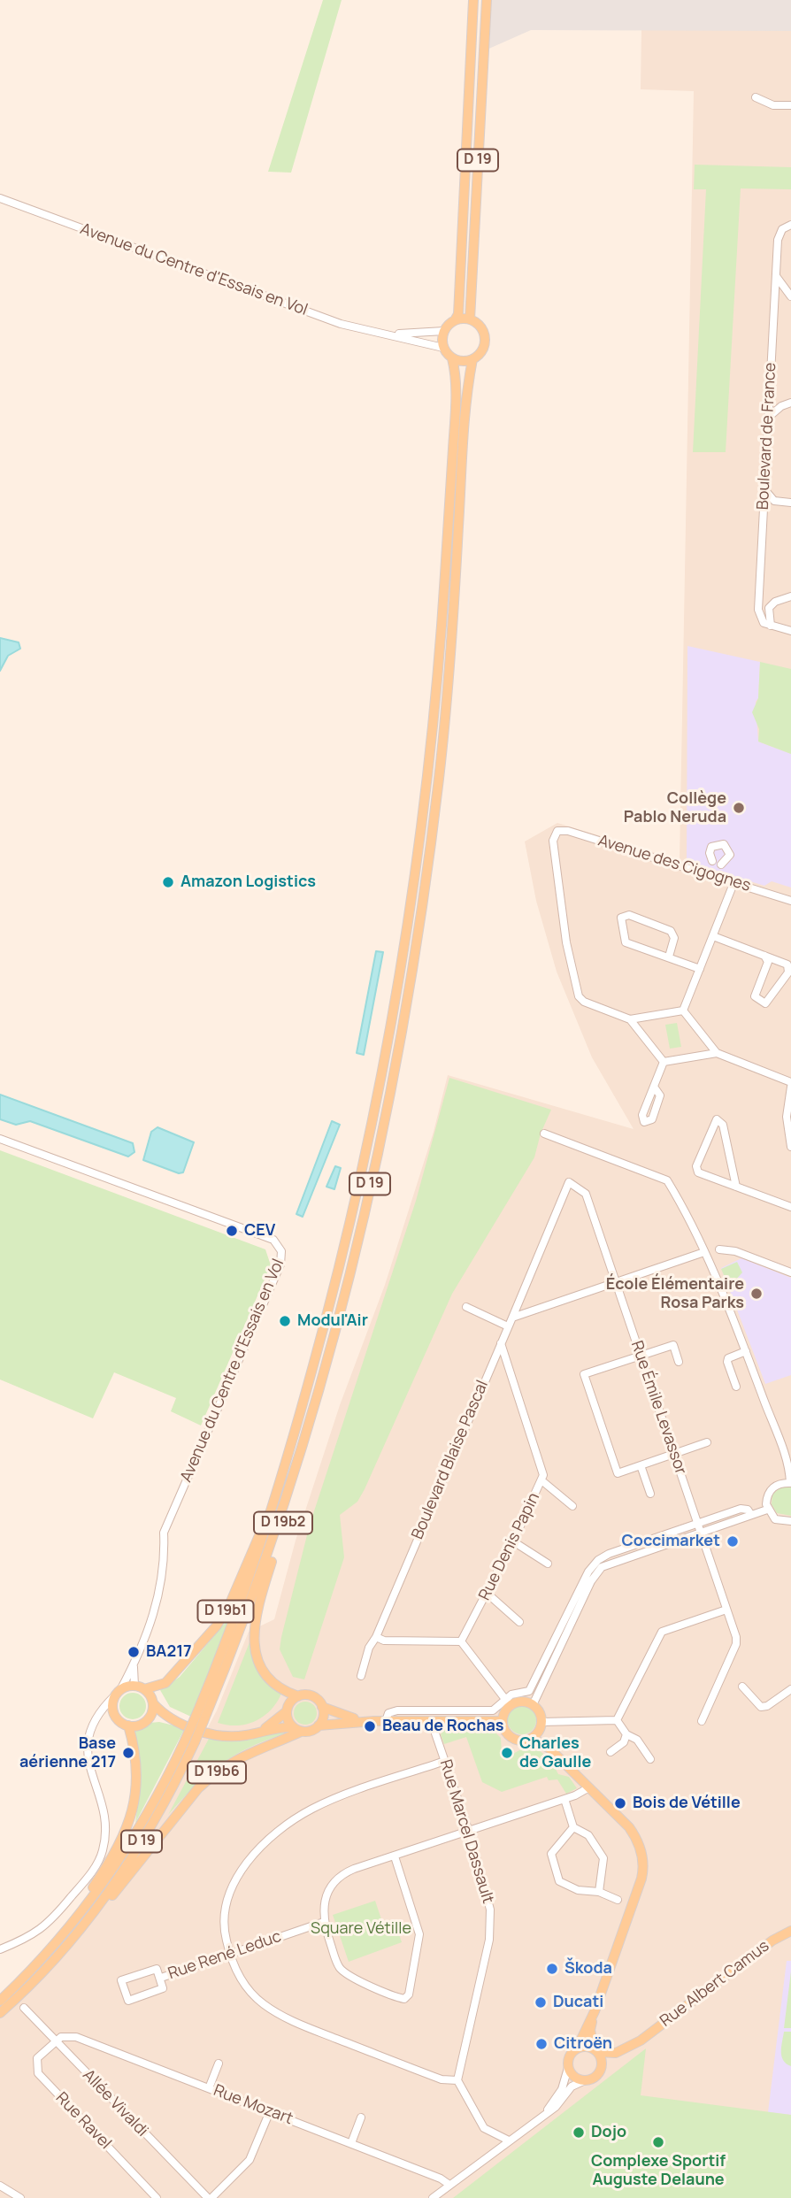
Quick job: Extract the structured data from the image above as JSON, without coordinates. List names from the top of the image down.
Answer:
{
  "streets": {
    "main road": [
      "D 19",
      "D 19b2",
      "D 19b1",
      "D 19b6",
      "Rue Albert Camus"
    ],
    "street": [
      "Avenue du Centre d'Essais en Vol",
      "Boulevard de France",
      "Avenue des Cigognes",
      "Rue Émile Levassor",
      "Boulevard Blaise Pascal",
      "Rue Denis Papin",
      "Rue Marcel Dassault",
      "Rue René Leduc",
      "Allée Vivaldi",
      "Rue Mozart",
      "Rue Ravel"
    ]
  },
  "crossings": [
    ["D 19", "D 19b2"],
    ["D 19", "D 19b1"],
    ["D 19", "D 19b6"],
    ["Rue Émile Levassor", "Boulevard Blaise Pascal"],
    ["Boulevard Blaise Pascal", "Rue Denis Papin"],
    ["D 19b2", "D 19b6"],
    ["Allée Vivaldi", "Rue Mozart"],
    ["Allée Vivaldi", "Rue Ravel"],
    ["Rue Mozart", "Rue Ravel"]
  ],
  "parks": ["Square Vétille"],
  "places": [
    "Collège Pablo Neruda",
    "Amazon Logistics",
    "CEV",
    "École Élémentaire Rosa Parks",
    "Modul'Air",
    "Coccimarket",
    "BA217",
    "Beau de Rochas",
    "Base aérienne 217",
    "Charles de Gaulle",
    "Bois de Vétille",
    "Škoda",
    "Ducati",
    "Citroën",
    "Dojo",
    "Complexe Sportif Auguste Delaune"
  ]
}
